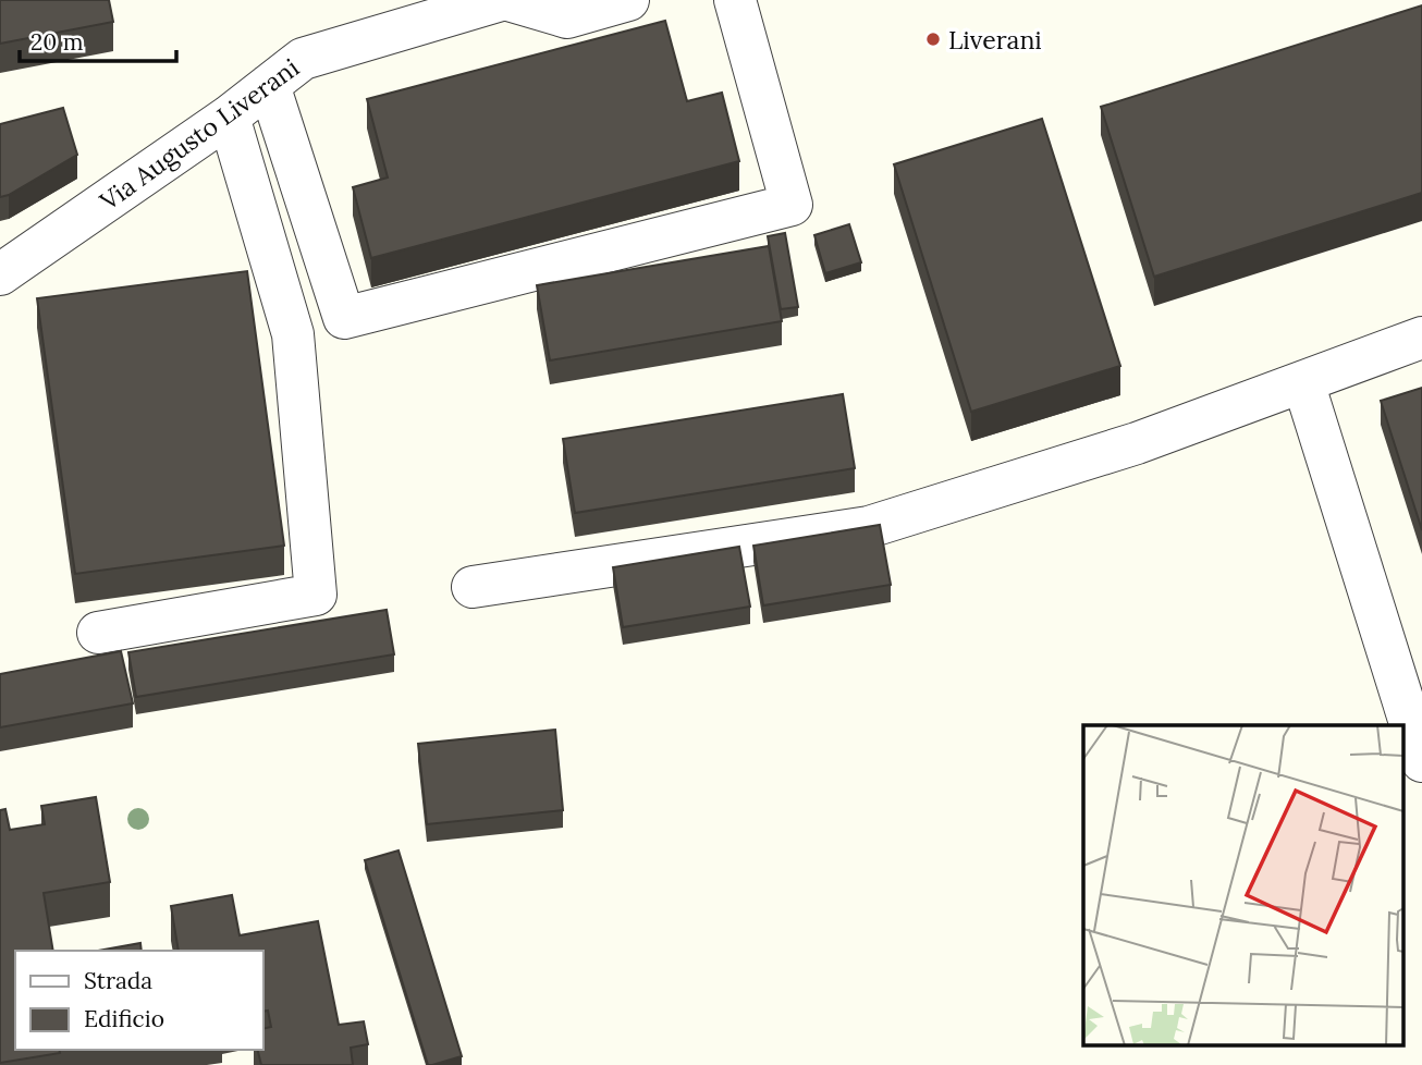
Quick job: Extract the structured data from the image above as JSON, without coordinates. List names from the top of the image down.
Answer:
{
  "streets": {
    "street": ["Via Augusto Liverani"]
  },
  "places": ["Liverani"],
  "legend": ["Strada", "Edificio"],
  "scale_bar": "20 m"
}
